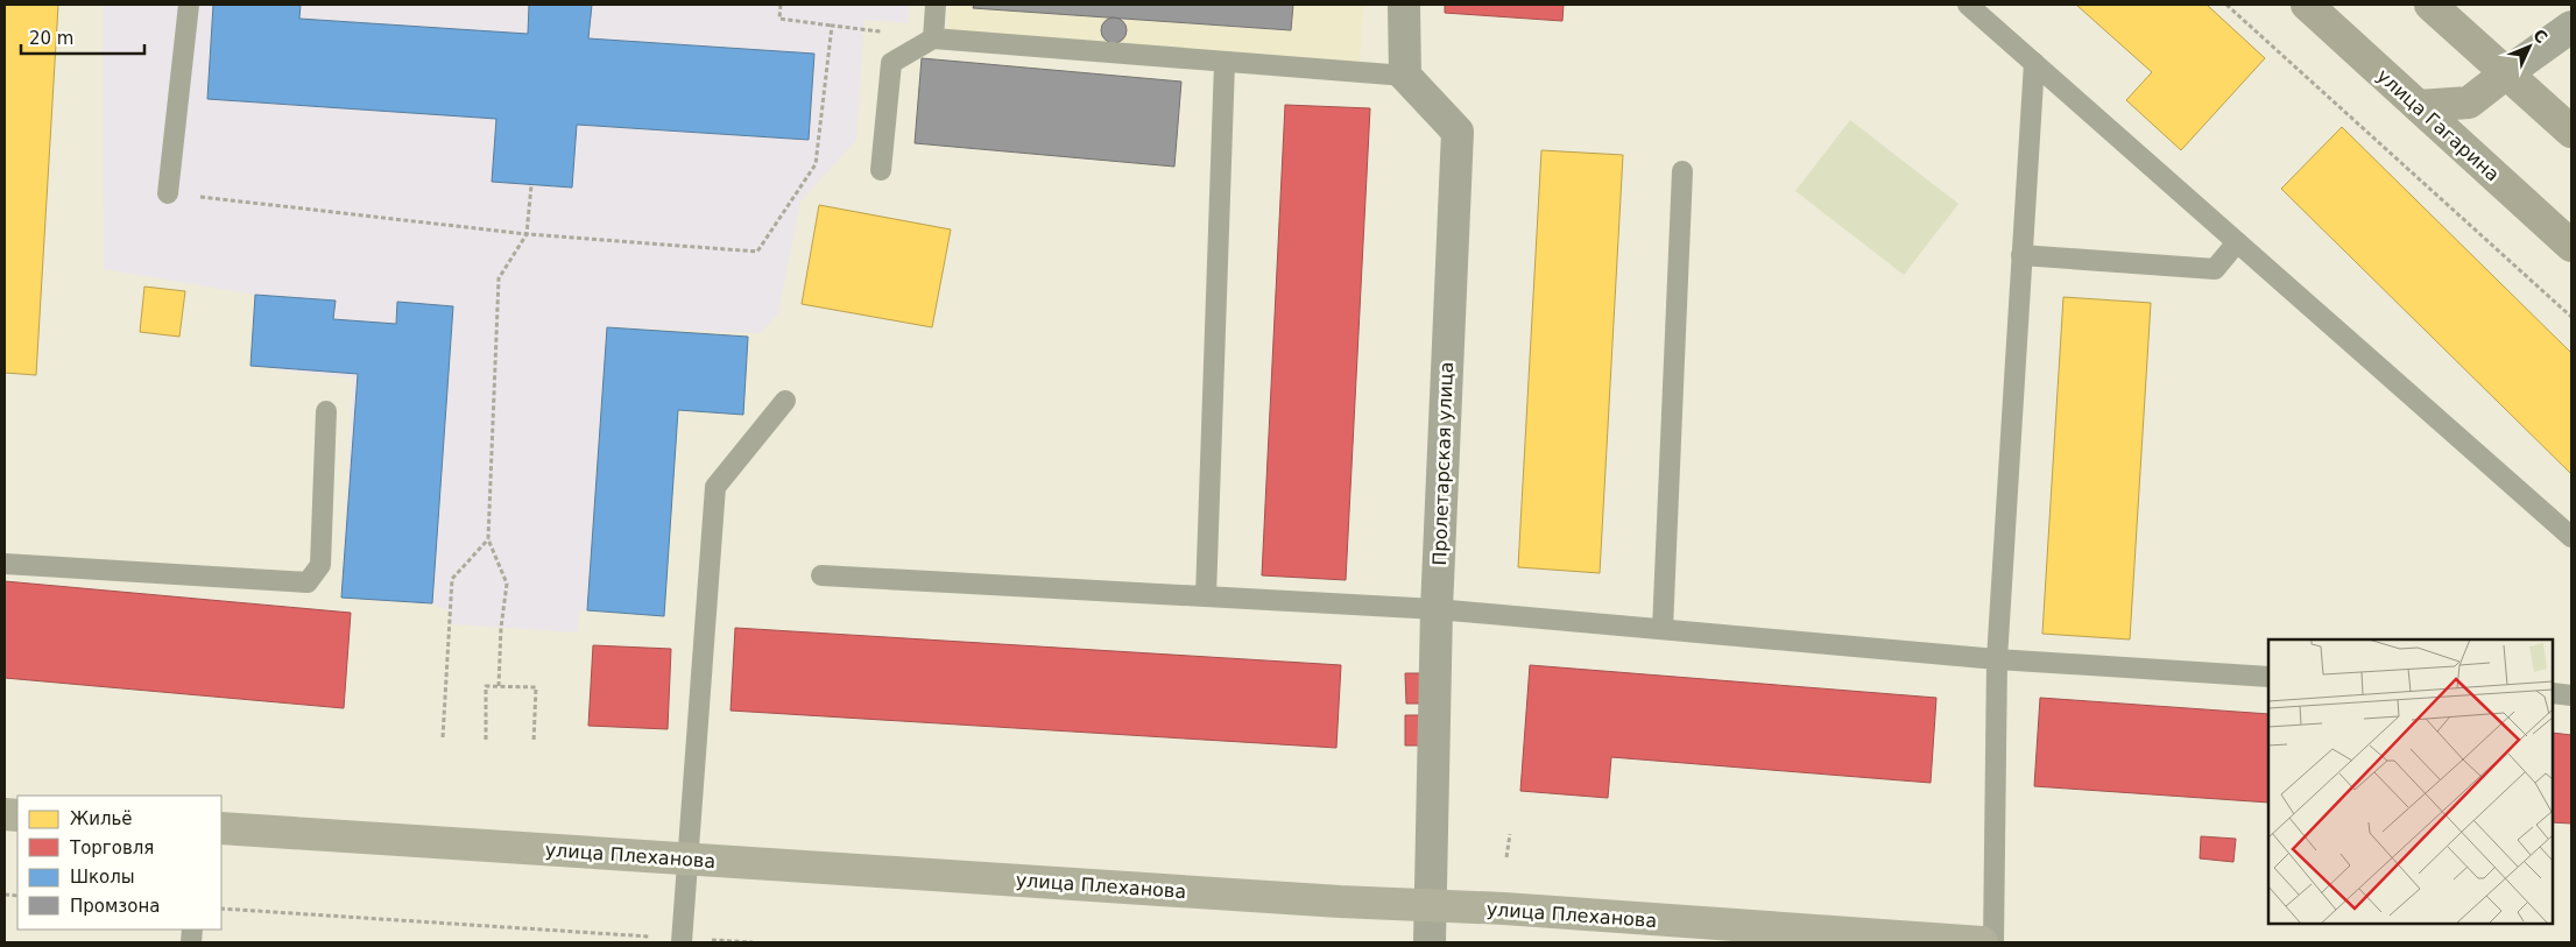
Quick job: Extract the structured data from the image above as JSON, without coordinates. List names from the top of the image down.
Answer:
{
  "streets": {
    "main road": ["улица Гагарина", "улица Плеханова"],
    "street": ["Пролетарская улица"]
  },
  "crossings": [
    ["Пролетарская улица", "улица Плеханова"]
  ],
  "legend": [
    "Жильё",
    "Торговля",
    "Школы",
    "Промзона"
  ],
  "scale_bar": "20 m",
  "north": "top right"
}
